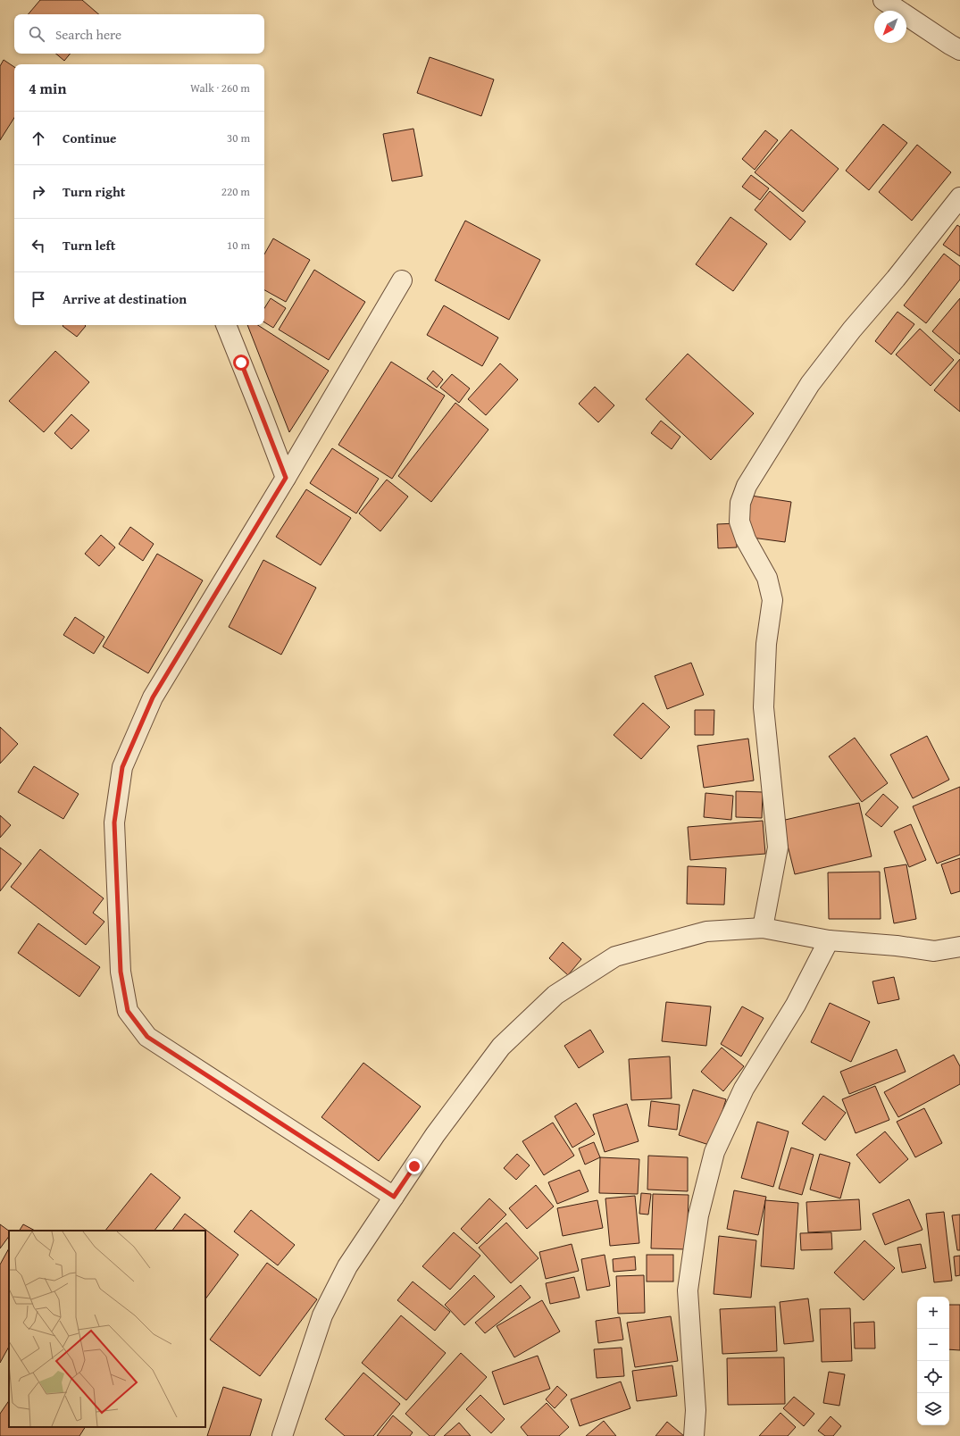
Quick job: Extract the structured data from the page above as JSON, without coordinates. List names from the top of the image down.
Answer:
{
  "north": "bottom left",
  "page": {
    "search": "Search here",
    "heading": ["4 min", "Walk · 260 m"],
    "list": [
      ["Continue", "30 m"],
      ["Turn right", "220 m"],
      ["Turn left", "10 m"],
      "Arrive at destination"
    ],
    "map_buttons": ["+", "−"]
  }
}
